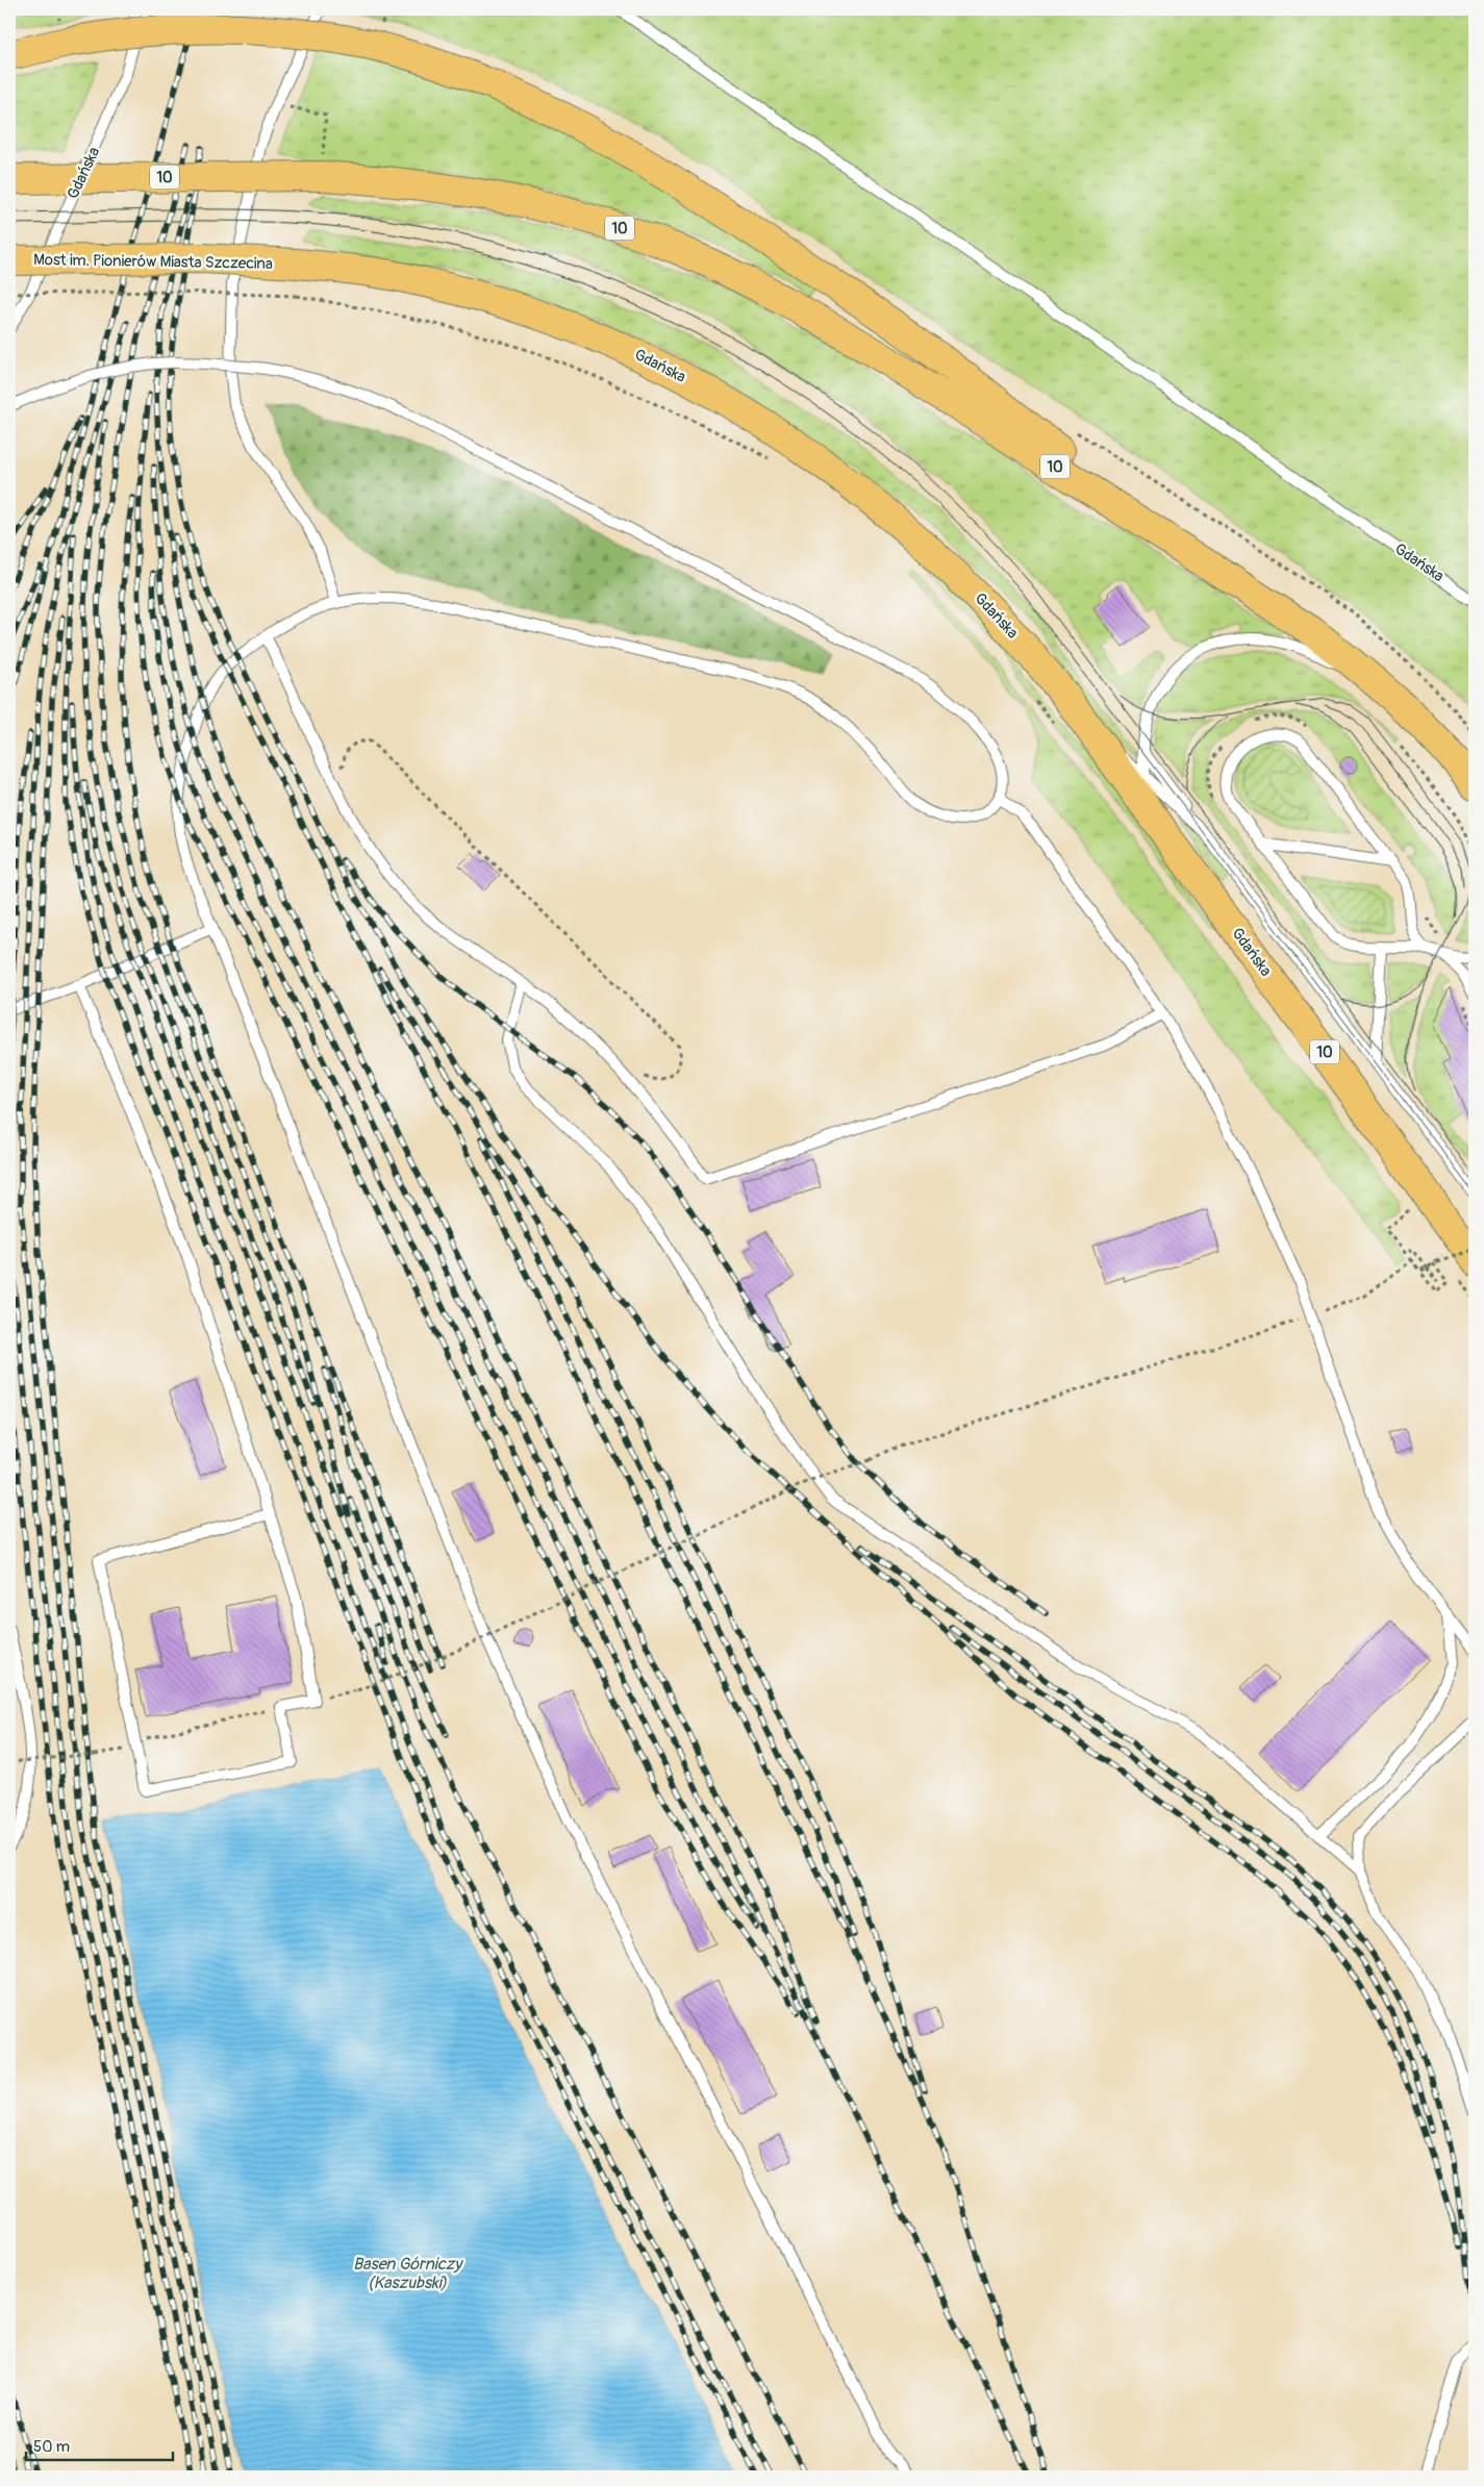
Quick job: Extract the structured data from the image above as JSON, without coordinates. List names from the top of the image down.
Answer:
{
  "streets": {
    "main road": ["Gdańska", "10", "Most im. Pionierów Miasta Szczecina"]
  },
  "crossings": [
    ["Gdańska", "Most im. Pionierów Miasta Szczecina"]
  ],
  "water": ["Basen Górniczy (Kaszubski)"],
  "scale_bar": "50 m"
}
